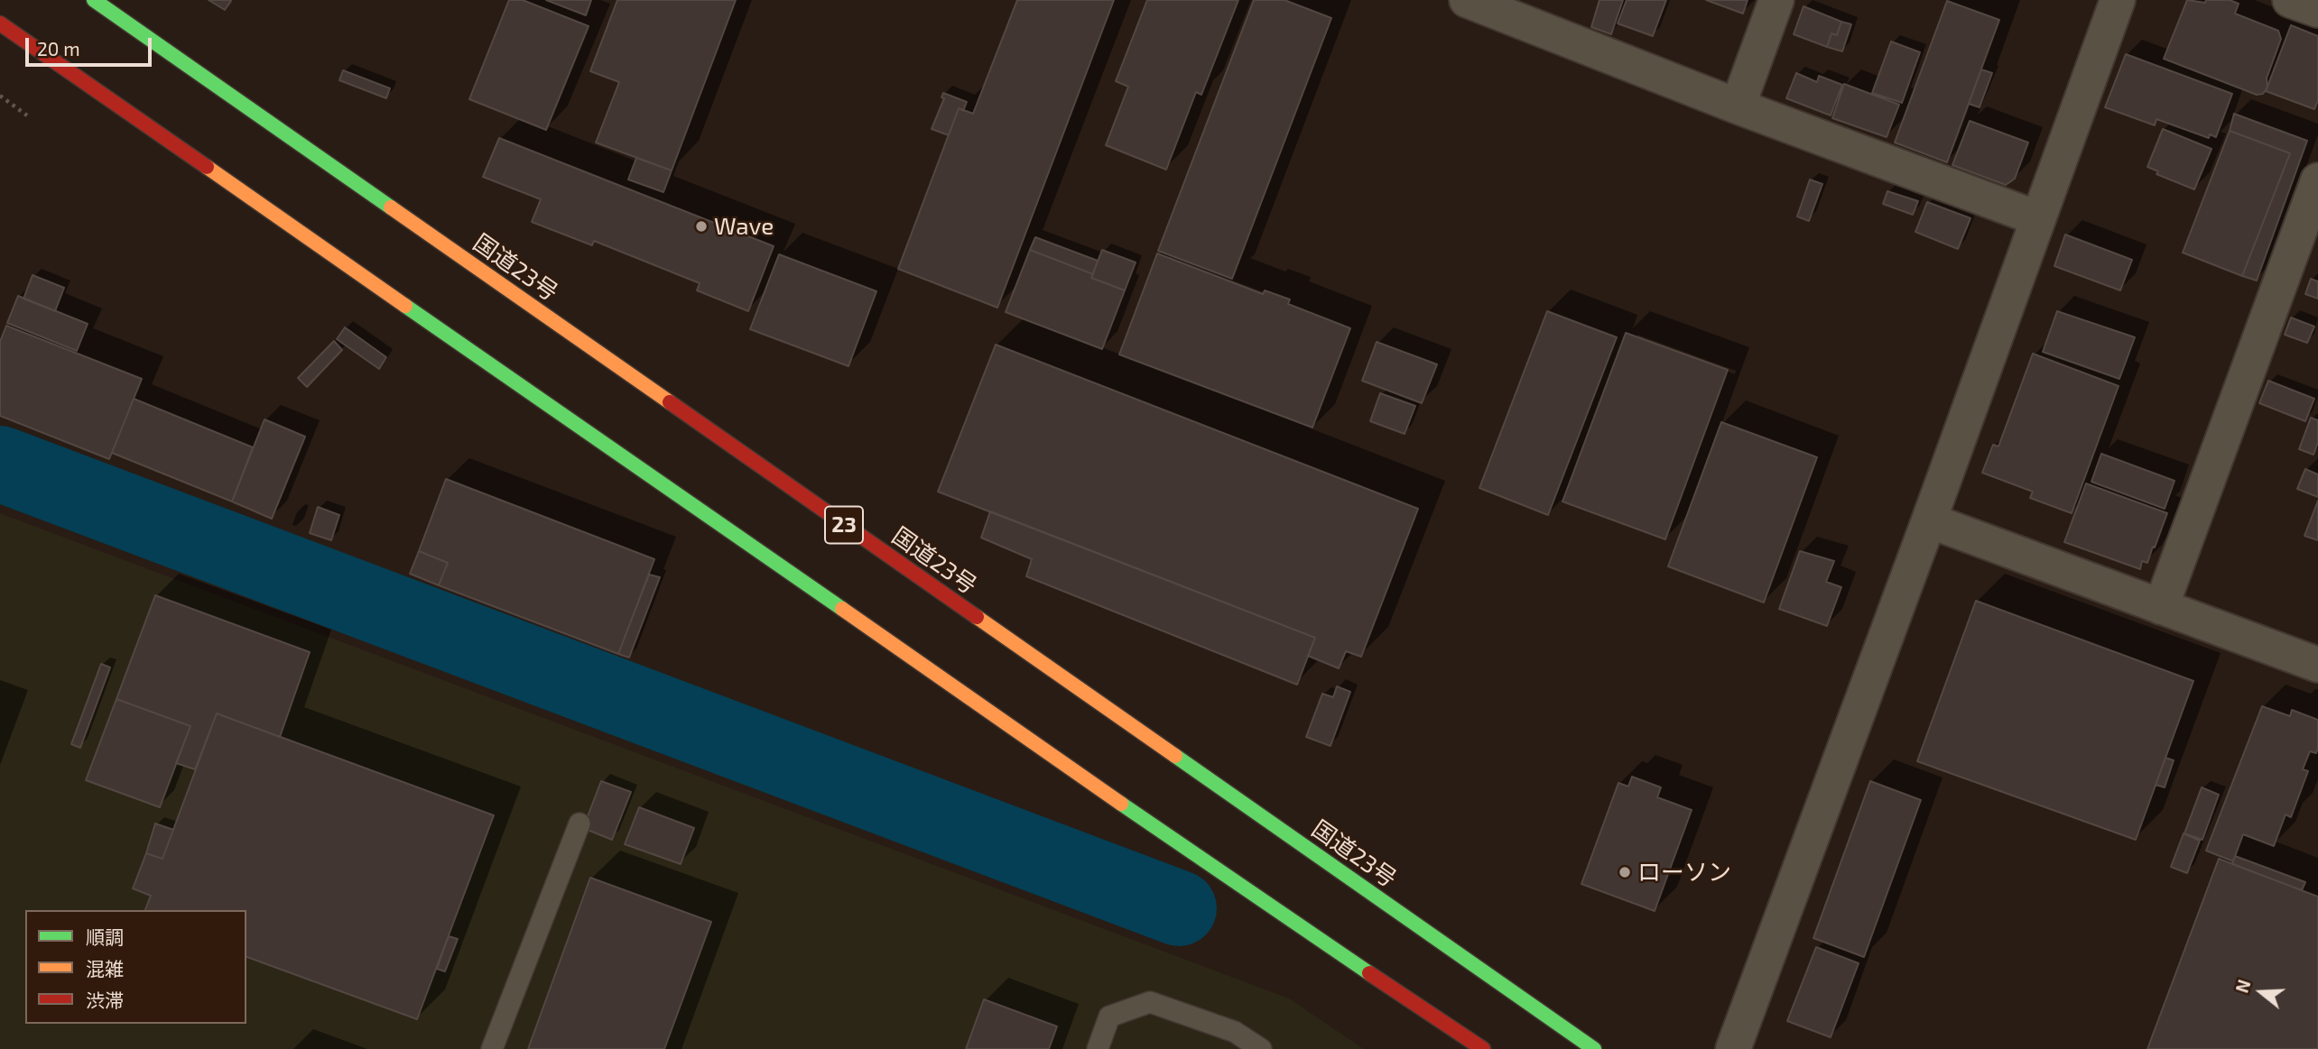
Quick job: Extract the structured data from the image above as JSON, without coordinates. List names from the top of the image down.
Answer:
{
  "streets": {
    "highway": ["国道23号", "23"]
  },
  "places": ["Wave", "ローソン"],
  "legend": ["順調", "混雑", "渋滞"],
  "scale_bar": "20 m",
  "north": "left"
}
